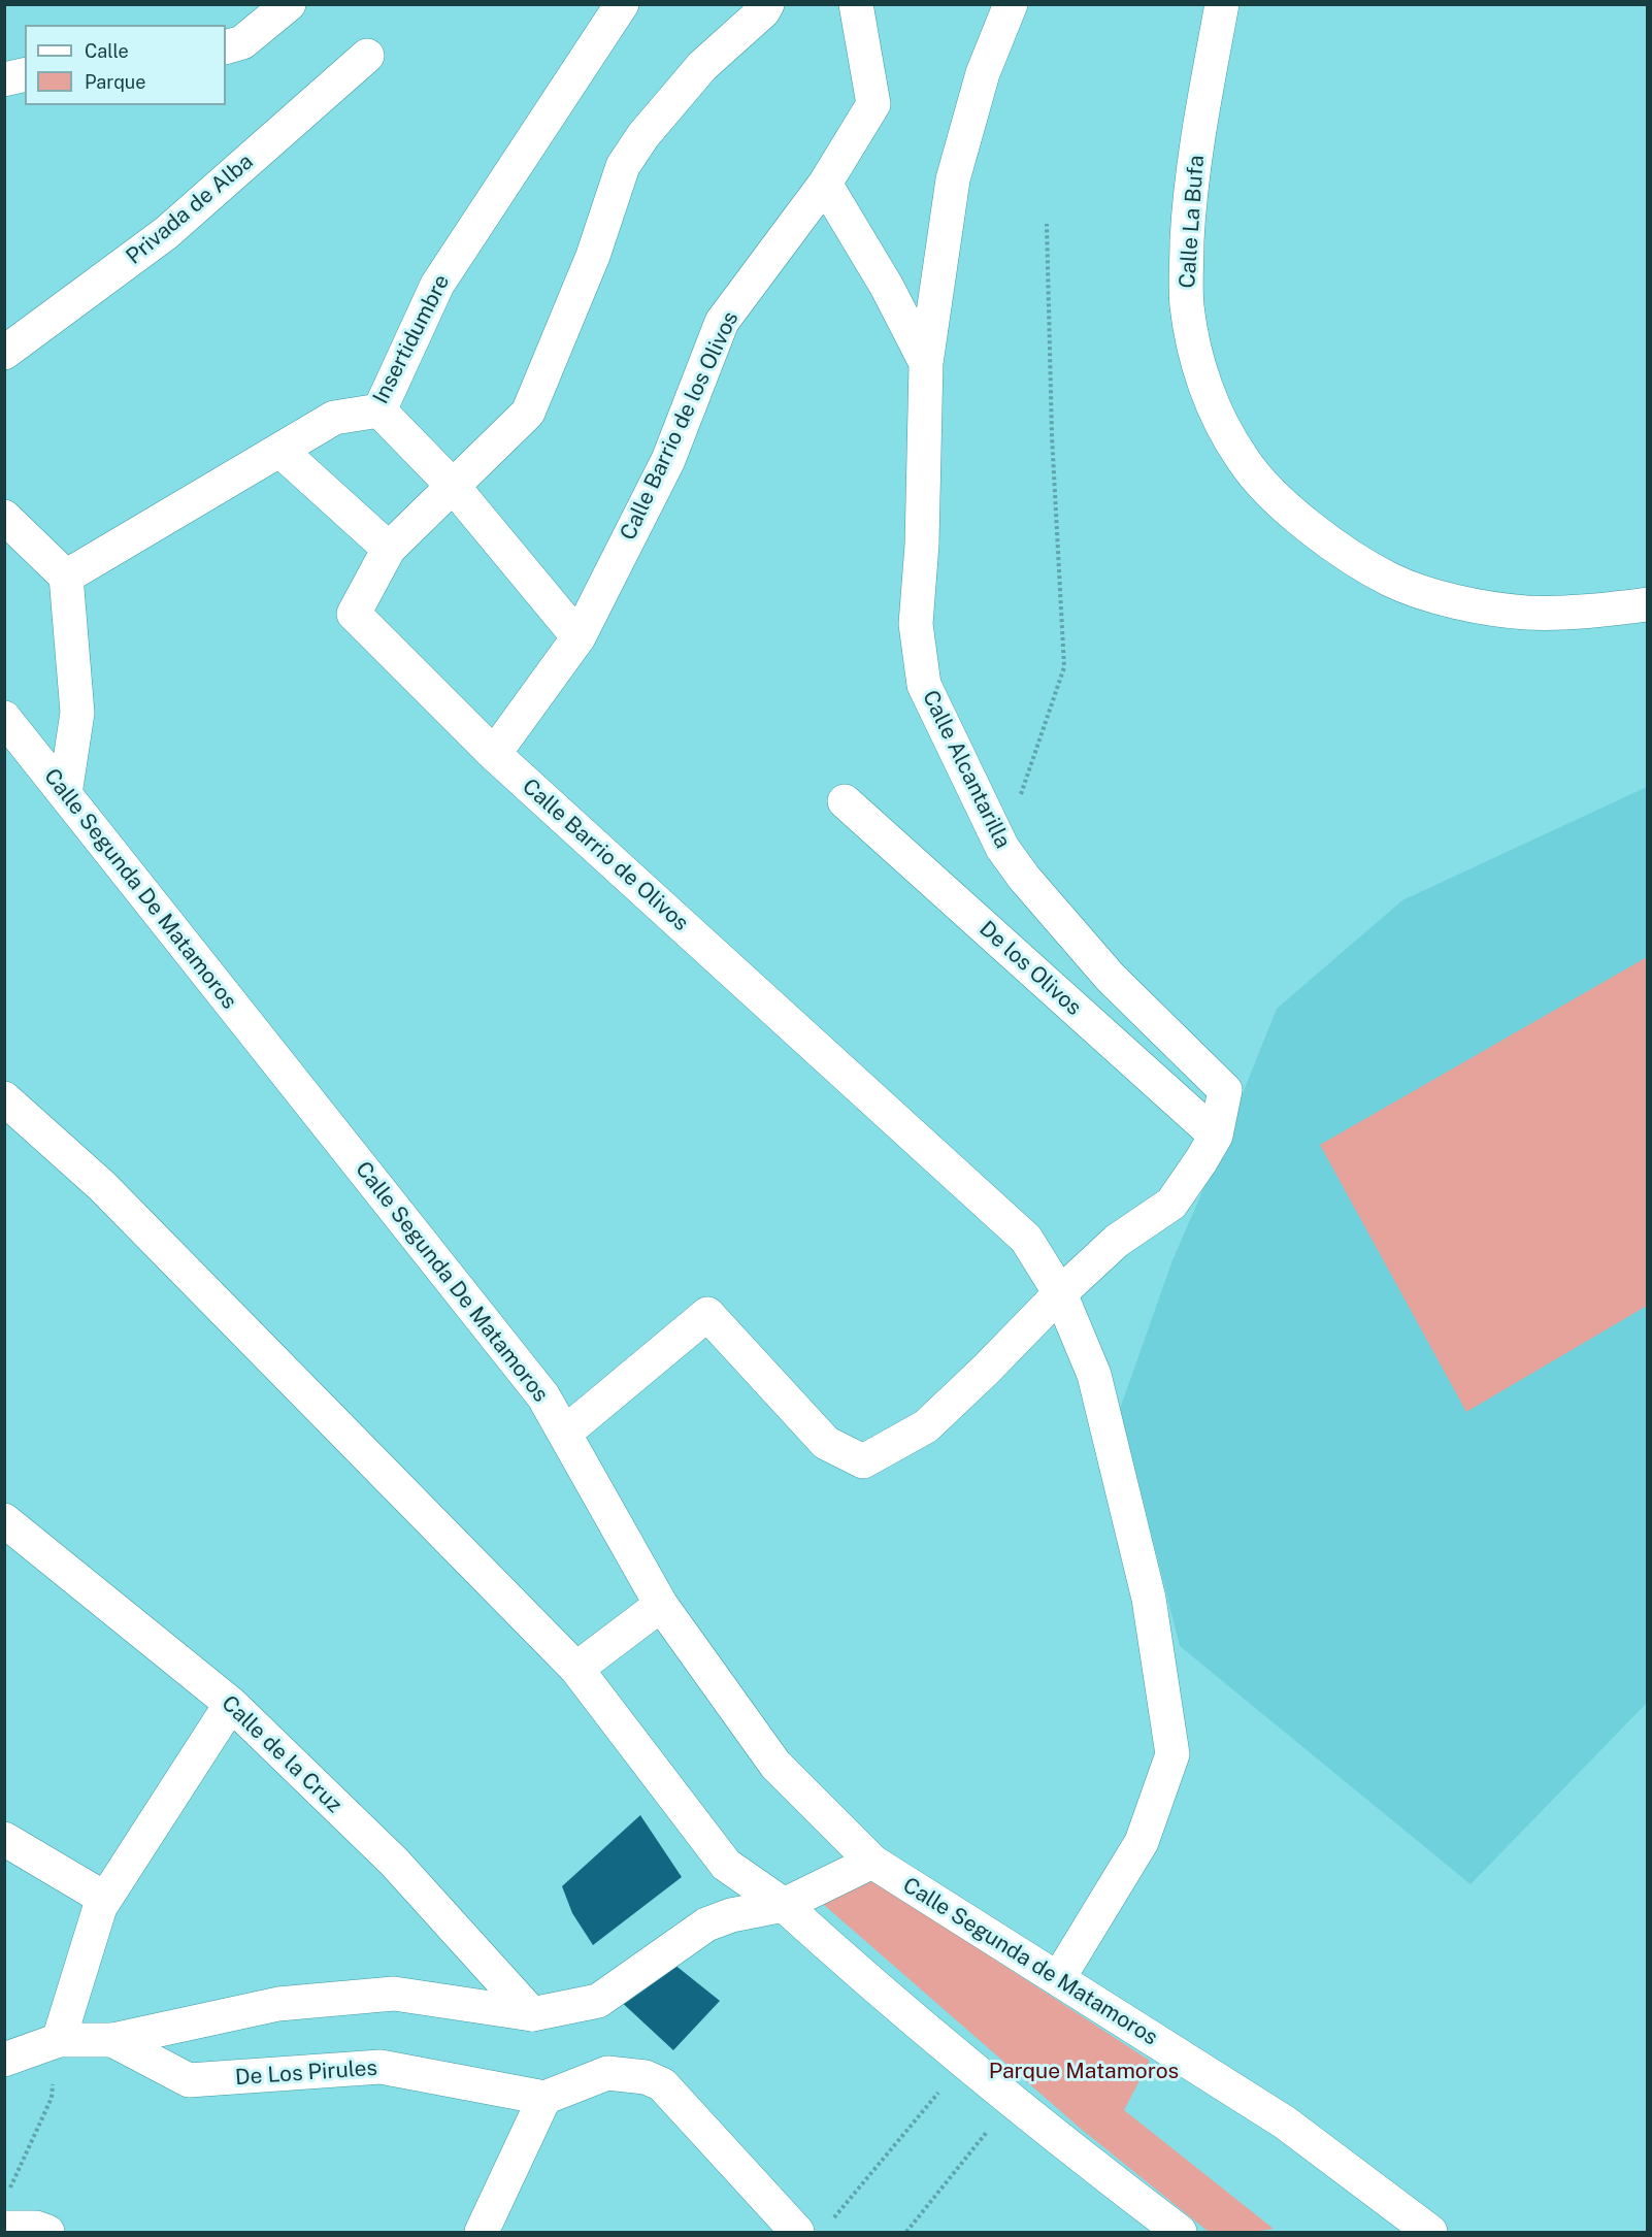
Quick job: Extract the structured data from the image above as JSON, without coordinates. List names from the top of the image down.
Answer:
{
  "streets": {
    "street": [
      "Privada de Alba",
      "Calle La Bufa",
      "Insertidumbre",
      "Calle Barrio de los Olivos",
      "Calle Alcantarilla",
      "Calle Barrio de Olivos",
      "Calle Segunda De Matamoros",
      "De los Olivos",
      "Calle de la Cruz",
      "Calle Segunda de Matamoros",
      "De Los Pirules"
    ]
  },
  "crossings": [
    ["Calle Barrio de los Olivos", "Calle Barrio de Olivos"],
    ["Calle Alcantarilla", "De los Olivos"],
    ["Calle Barrio de Olivos", "Calle Segunda de Matamoros"],
    ["Calle Segunda De Matamoros", "Calle Segunda de Matamoros"]
  ],
  "parks": ["Parque Matamoros"],
  "legend": ["Calle", "Parque"]
}
